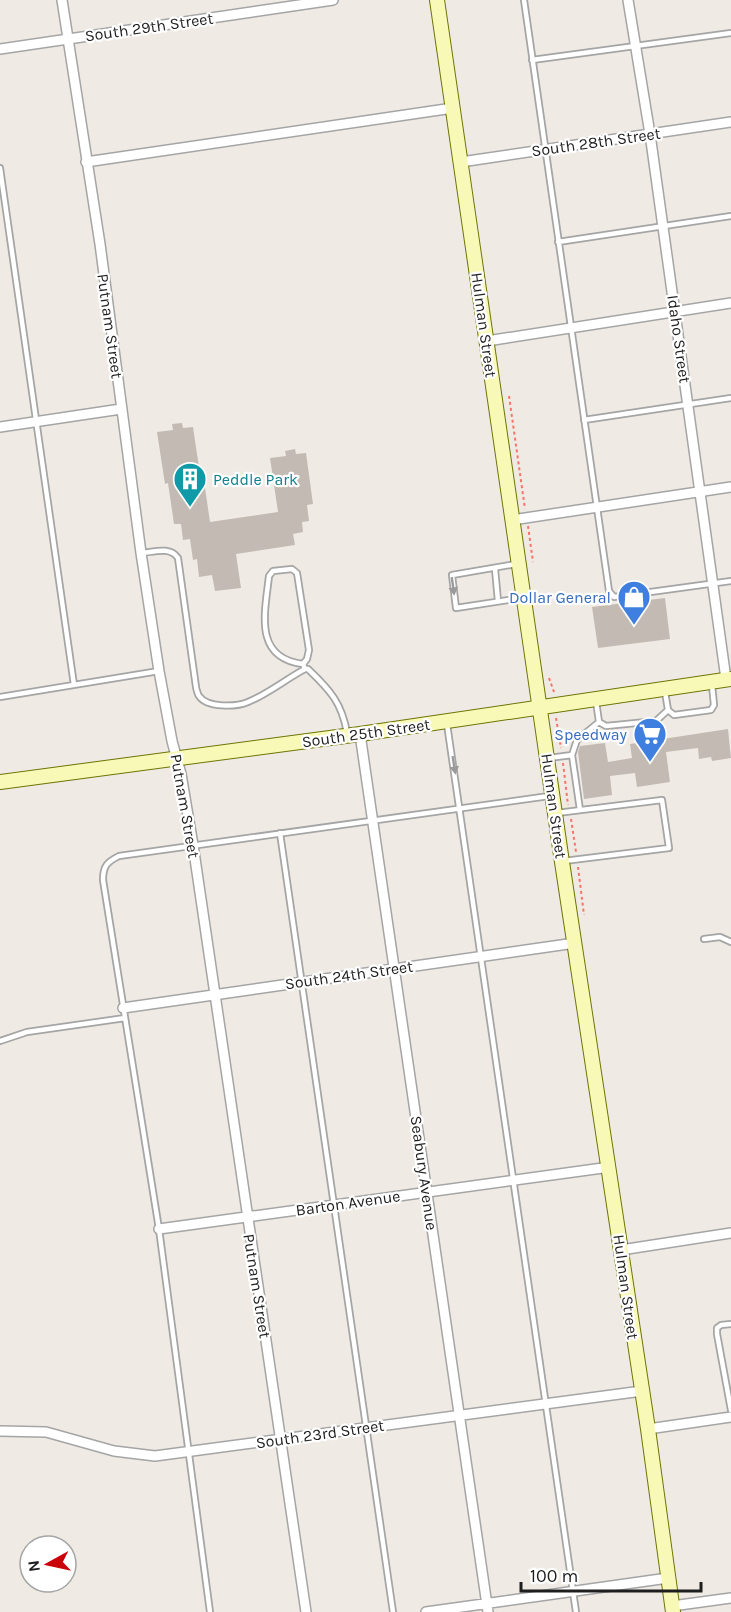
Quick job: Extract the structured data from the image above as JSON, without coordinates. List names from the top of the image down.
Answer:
{
  "streets": {
    "street": [
      "South 29th Street",
      "South 28th Street",
      "Hulman Street",
      "Putnam Street",
      "Idaho Street",
      "South 25th Street",
      "South 24th Street",
      "Seabury Avenue",
      "Barton Avenue",
      "South 23rd Street"
    ]
  },
  "crossings": [
    ["South 29th Street", "Putnam Street"],
    ["South 28th Street", "Hulman Street"],
    ["South 28th Street", "Idaho Street"],
    ["Hulman Street", "South 25th Street"],
    ["Hulman Street", "South 24th Street"],
    ["Hulman Street", "Barton Avenue"],
    ["Hulman Street", "South 23rd Street"],
    ["Putnam Street", "South 25th Street"],
    ["Putnam Street", "South 24th Street"],
    ["Putnam Street", "Barton Avenue"],
    ["Putnam Street", "South 23rd Street"],
    ["Idaho Street", "South 25th Street"],
    ["South 25th Street", "Seabury Avenue"],
    ["South 24th Street", "Seabury Avenue"],
    ["Seabury Avenue", "Barton Avenue"],
    ["Seabury Avenue", "South 23rd Street"]
  ],
  "places": {
    "building": ["Peddle Park"],
    "shop": ["Dollar General"],
    "supermarket": ["Speedway"]
  },
  "scale_bar": "100 m",
  "north": "left"
}
